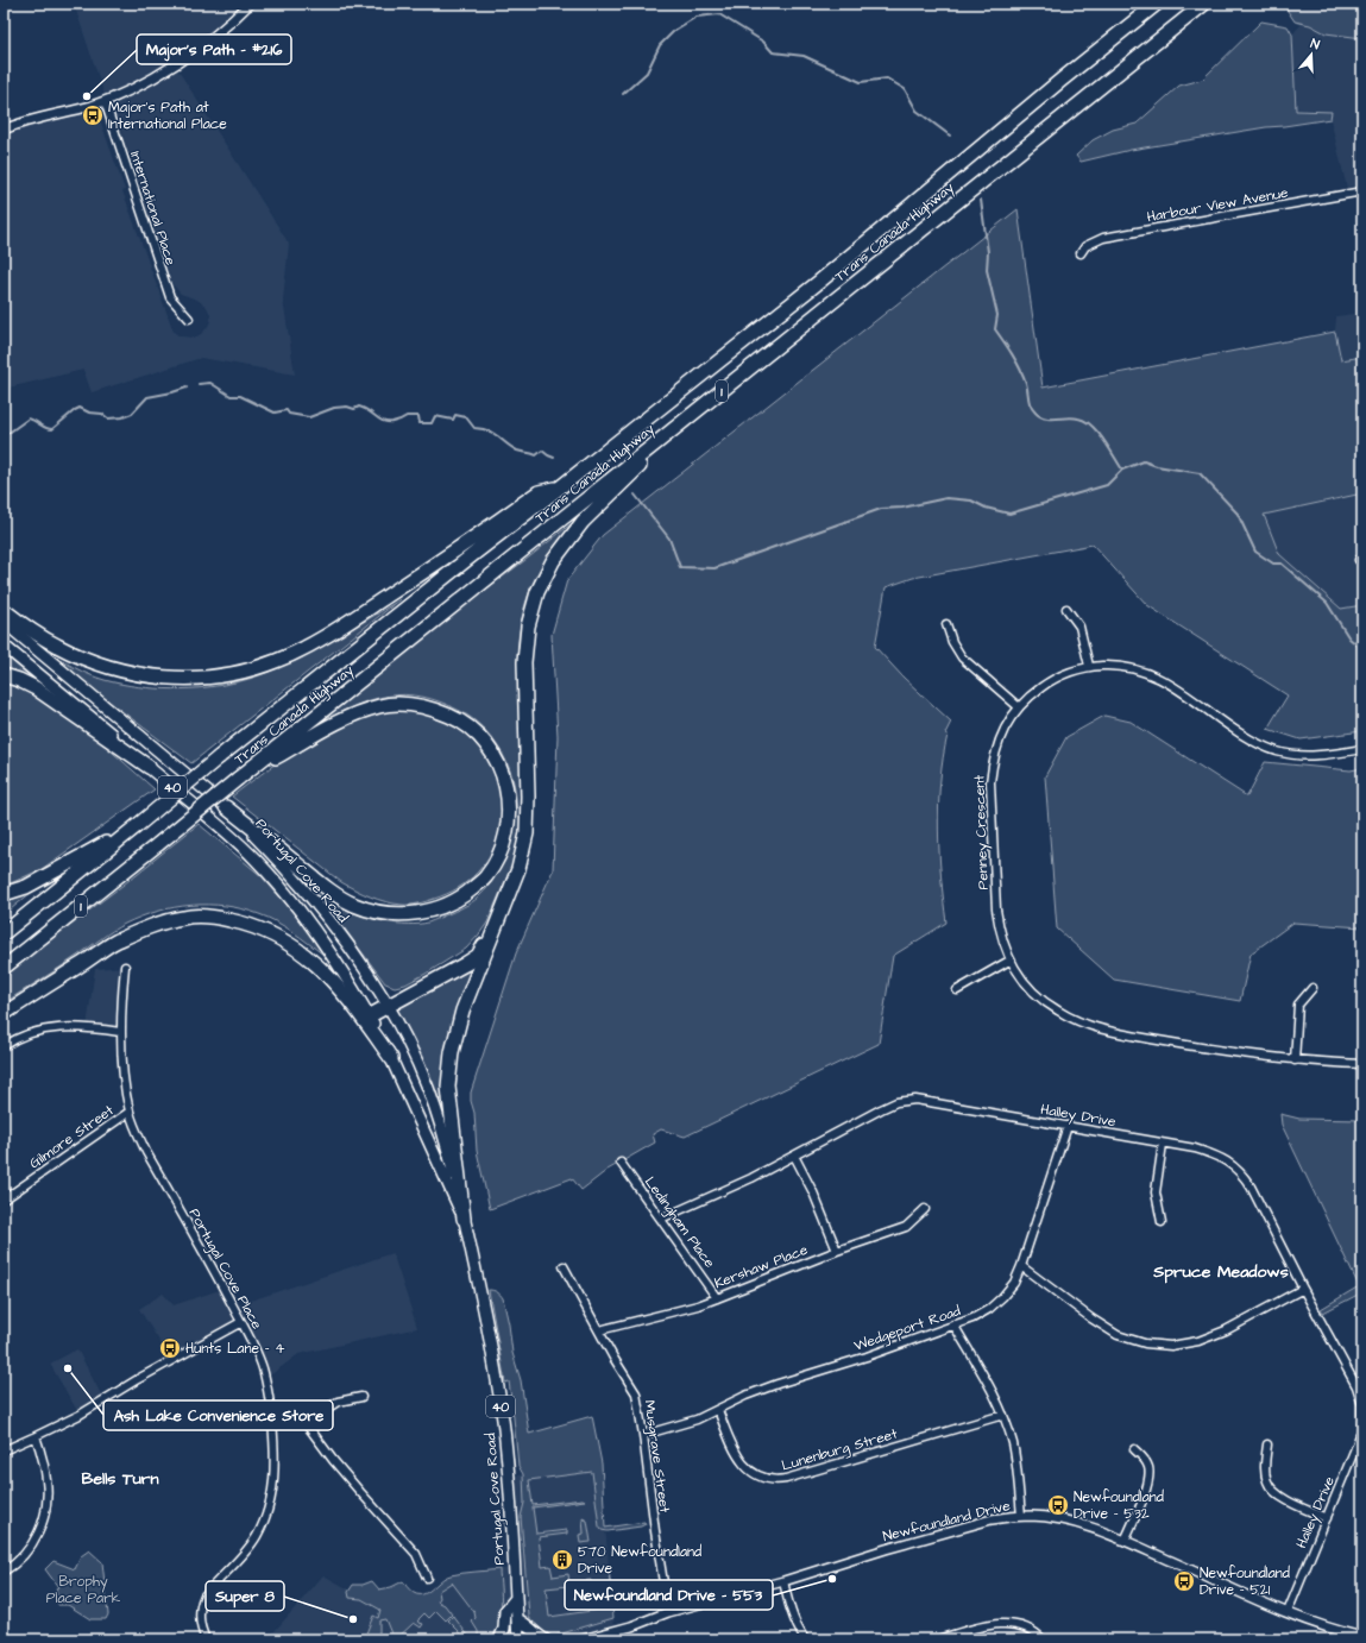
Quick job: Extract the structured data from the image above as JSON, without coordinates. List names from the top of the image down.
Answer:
{
  "streets": {
    "highway": ["Trans Canada Highway", "1"],
    "main road": ["40", "Portugal Cove Road"],
    "street": [
      "Harbour View Avenue",
      "International Place",
      "Penney Crescent",
      "Halley Drive",
      "Gilmore Street",
      "Ledingham Place",
      "Kershaw Place",
      "Portugal Cove Place",
      "Wedgeport Road",
      "Lunenburg Street",
      "Musgrave Street",
      "Newfoundland Drive"
    ]
  },
  "crossings": [
    ["Halley Drive", "Ledingham Place"],
    ["Halley Drive", "Wedgeport Road"],
    ["Halley Drive", "Newfoundland Drive"],
    ["Gilmore Street", "Portugal Cove Place"],
    ["Ledingham Place", "Kershaw Place"],
    ["Kershaw Place", "Musgrave Street"],
    ["Wedgeport Road", "Lunenburg Street"],
    ["Wedgeport Road", "Musgrave Street"],
    ["Musgrave Street", "Newfoundland Drive"]
  ],
  "districts": ["Spruce Meadows", "Bells Turn"],
  "parks": ["Brophy Place Park"],
  "places": {
    "other": [
      "Major's Path - #216",
      "Ash Lake Convenience Store",
      "Newfoundland Drive - 553",
      "Super 8"
    ],
    "bus stop": [
      "Major's Path at International Place",
      "Hunts Lane - 4",
      "Newfoundland Drive - 532",
      "Newfoundland Drive - 521"
    ],
    "building": ["570 Newfoundland Drive"]
  },
  "north": "top"
}
